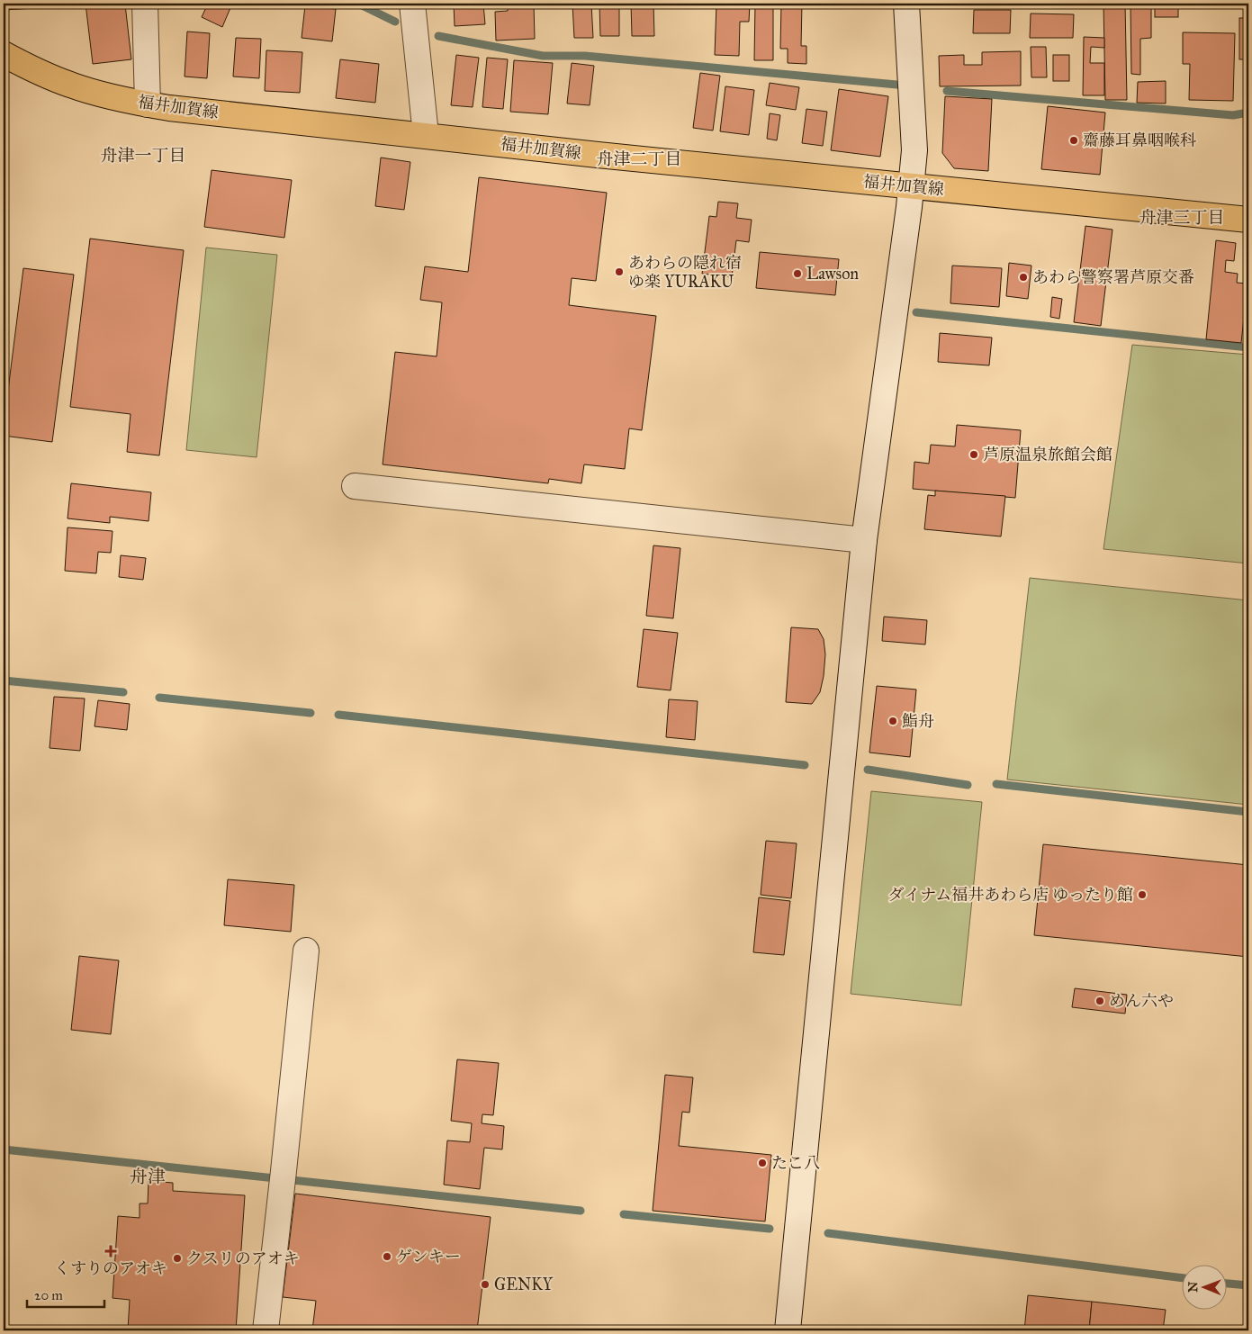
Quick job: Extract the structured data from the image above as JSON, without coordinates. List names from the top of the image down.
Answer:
{
  "streets": {
    "main road": ["福井加賀線"]
  },
  "districts": [
    "舟津一丁目",
    "舟津二丁目",
    "舟津三丁目",
    "舟津"
  ],
  "places": {
    "other": [
      "齋藤耳鼻咽喉科",
      "あわらの隠れ宿 ゆ楽 YURAKU",
      "Lawson",
      "あわら警察署芦原交番",
      "芦原温泉旅館会館",
      "鮨舟",
      "ダイナム福井あわら店 ゆったり館",
      "めん六や",
      "たこ八",
      "ゲンキー",
      "クスリのアオキ",
      "GENKY"
    ],
    "health": ["くすりのアオキ"]
  },
  "scale_bar": "20 m",
  "north": "left"
}
